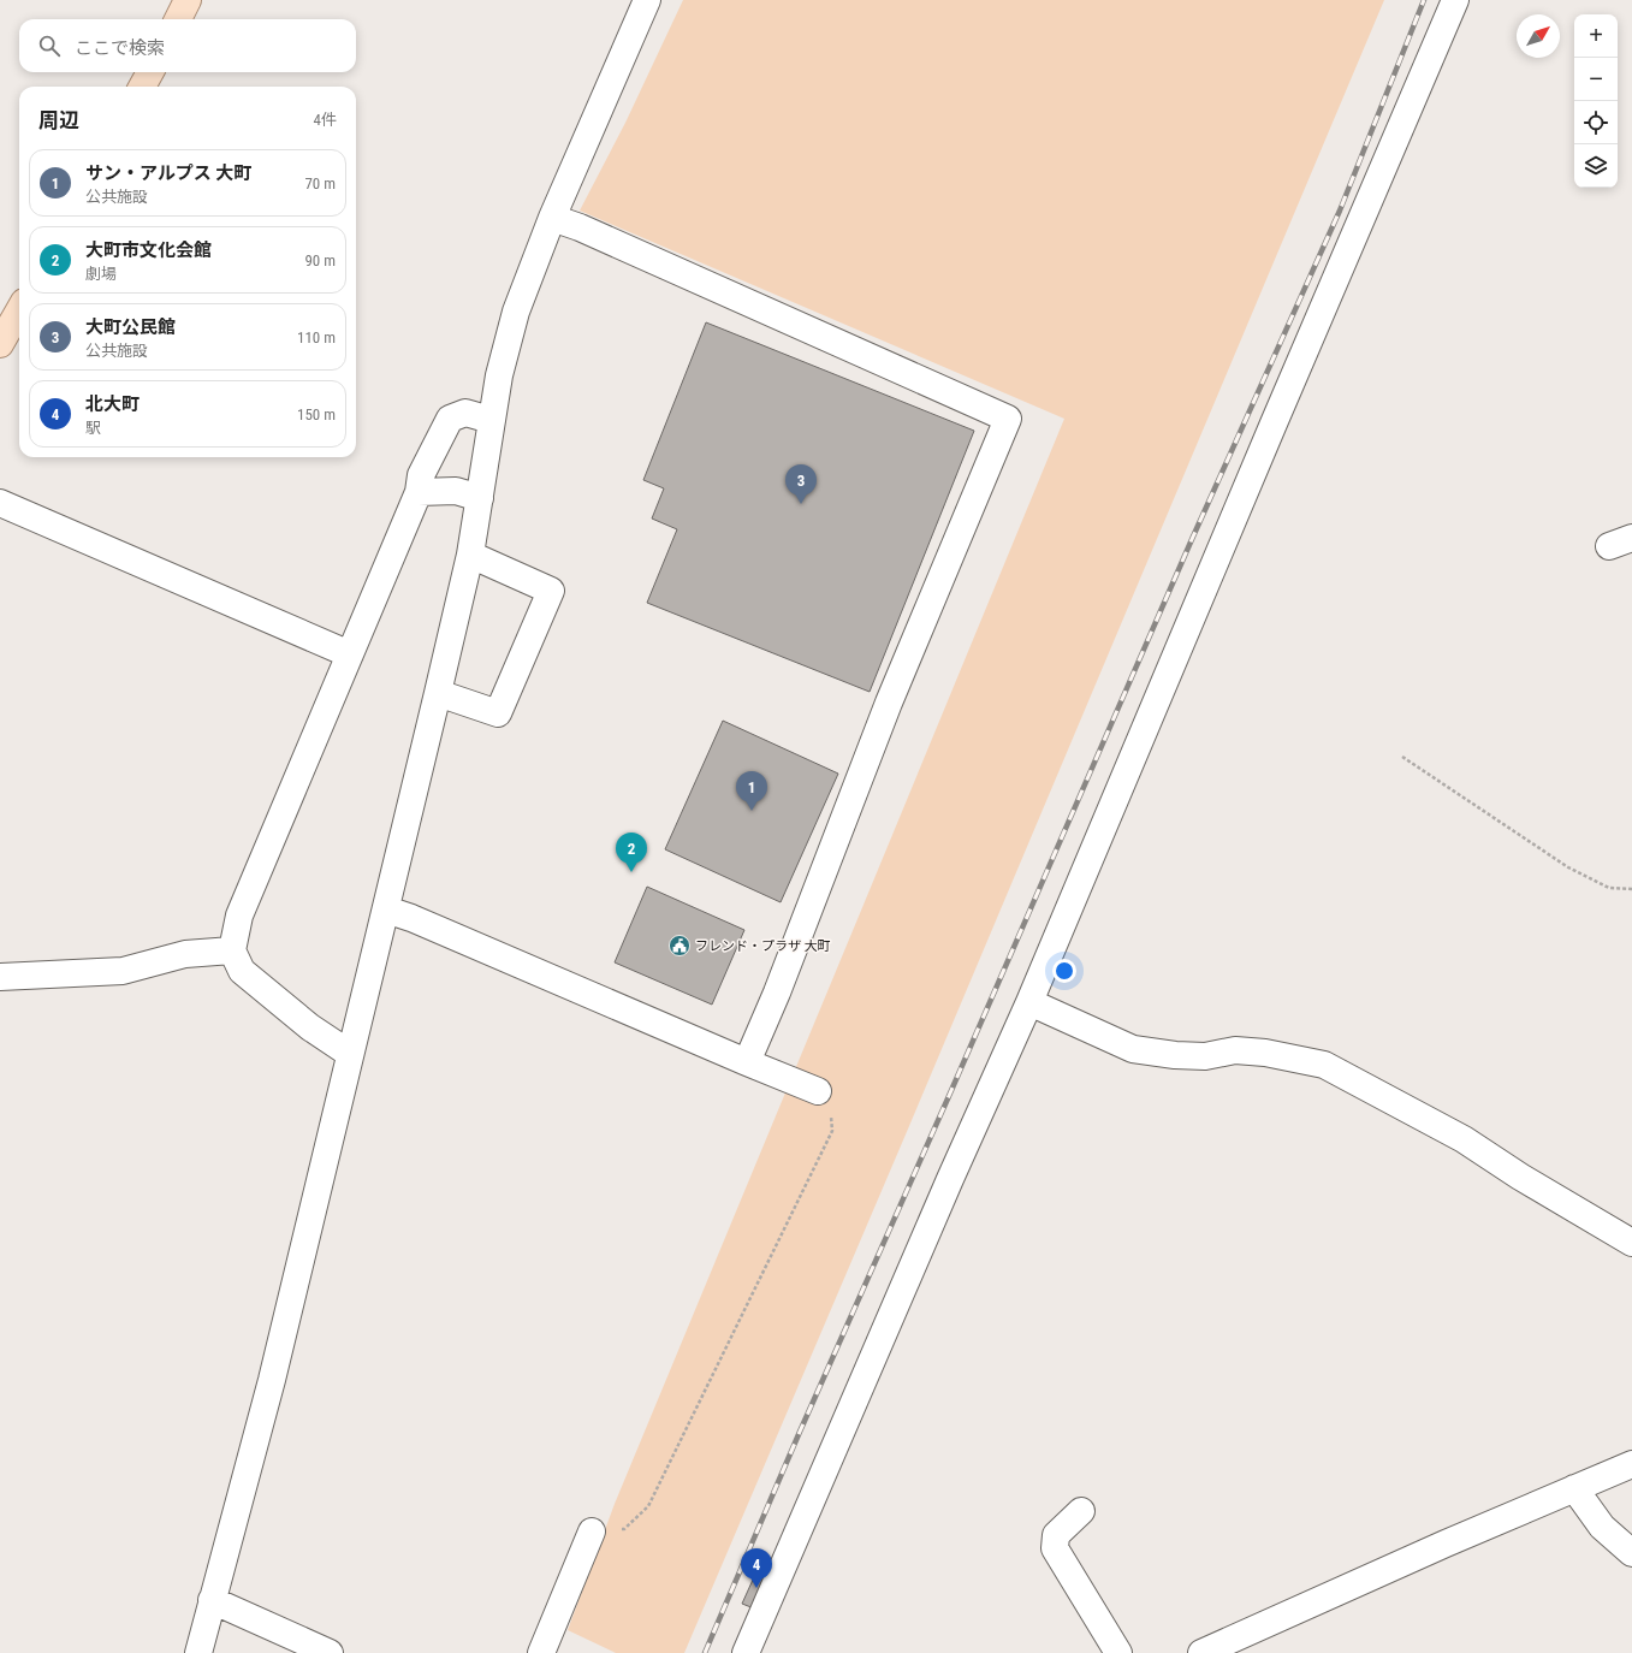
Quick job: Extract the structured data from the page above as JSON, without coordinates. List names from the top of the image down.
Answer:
{
  "places": {
    "public building": ["フレンド・プラザ 大町"]
  },
  "north": "top right",
  "page": {
    "map_buttons": ["+", "−"],
    "search": "ここで検索",
    "heading": ["周辺", "4件"],
    "list": [
      {
        "mark": "1",
        "name": "サン・アルプス 大町",
        "note": "公共施設",
        "value": "70 m"
      },
      {
        "mark": "2",
        "name": "大町市文化会館",
        "note": "劇場",
        "value": "90 m"
      },
      {
        "mark": "3",
        "name": "大町公民館",
        "note": "公共施設",
        "value": "110 m"
      },
      {
        "mark": "4",
        "name": "北大町",
        "note": "駅",
        "value": "150 m"
      }
    ],
    "pins": [
      "3",
      "1",
      "2",
      "4"
    ]
  }
}
